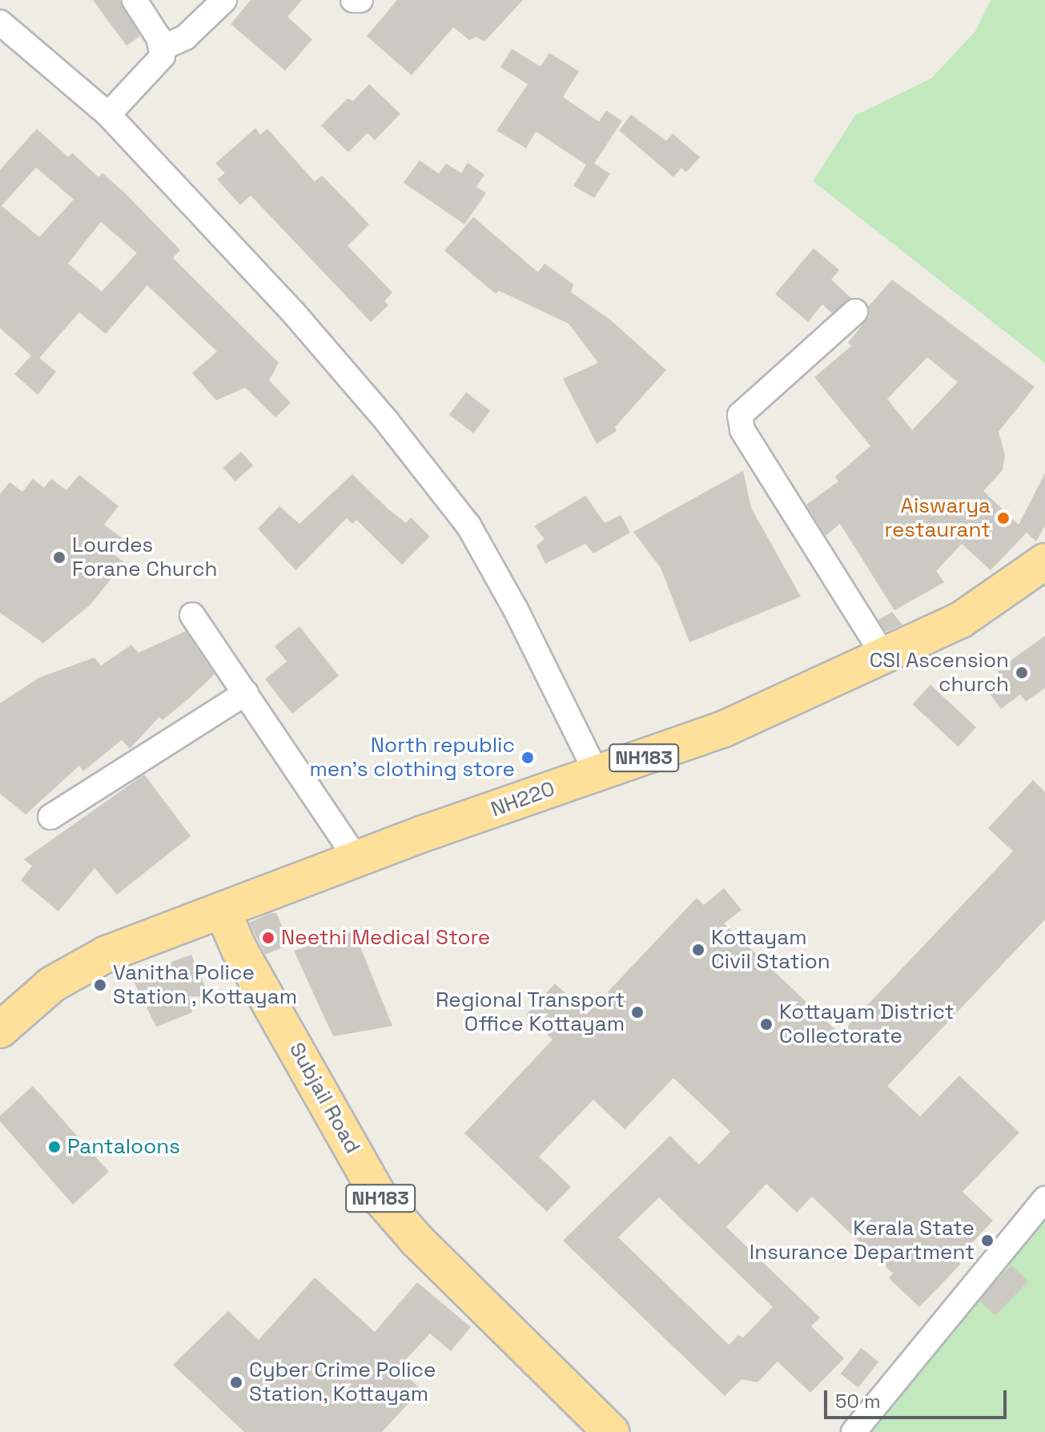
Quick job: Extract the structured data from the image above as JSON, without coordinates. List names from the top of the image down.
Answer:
{
  "streets": {
    "highway": ["NH183", "NH220", "Subjail Road"]
  },
  "crossings": [
    ["NH220", "Subjail Road"]
  ],
  "places": [
    "Aiswarya restaurant",
    "Lourdes Forane Church",
    "CSI Ascension church",
    "North republic men's clothing store",
    "Neethi Medical Store",
    "Kottayam Civil Station",
    "Vanitha Police Station , Kottayam",
    "Regional Transport Office Kottayam",
    "Kottayam District Collectorate",
    "Pantaloons",
    "Kerala State Insurance Department",
    "Cyber Crime Police Station, Kottayam"
  ],
  "scale_bar": "50 m"
}
